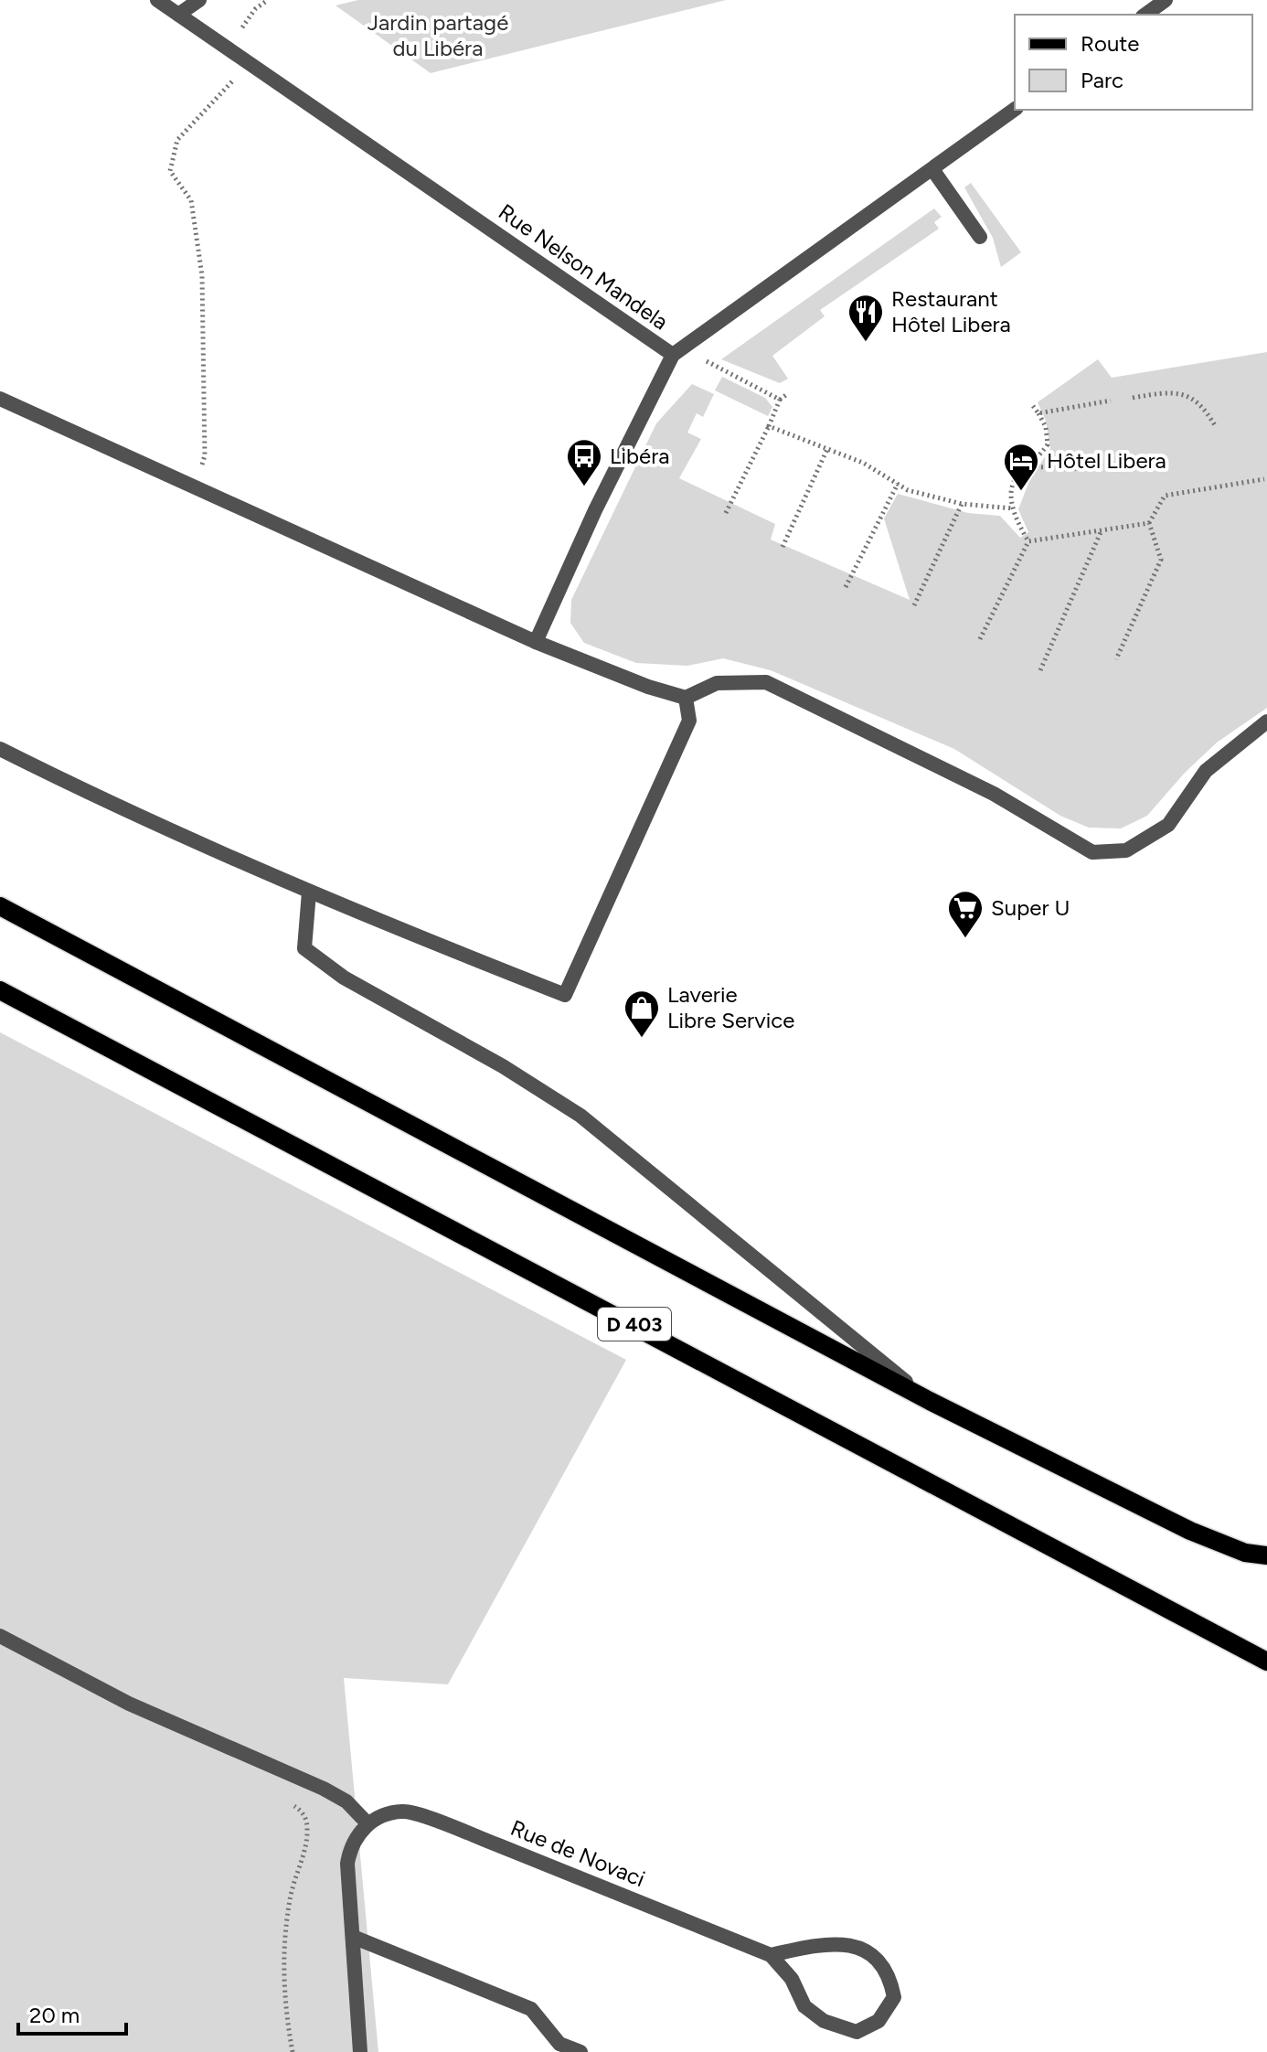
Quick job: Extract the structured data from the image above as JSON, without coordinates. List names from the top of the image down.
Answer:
{
  "streets": {
    "main road": ["D 403"],
    "street": ["Rue Nelson Mandela", "Rue de Novaci"]
  },
  "parks": ["Jardin partagé du Libéra"],
  "places": {
    "restaurant": ["Restaurant Hôtel Libera"],
    "bus stop": ["Libéra"],
    "hotel": ["Hôtel Libera"],
    "supermarket": ["Super U"],
    "shop": ["Laverie Libre Service"]
  },
  "legend": ["Route", "Parc"],
  "scale_bar": "20 m"
}
